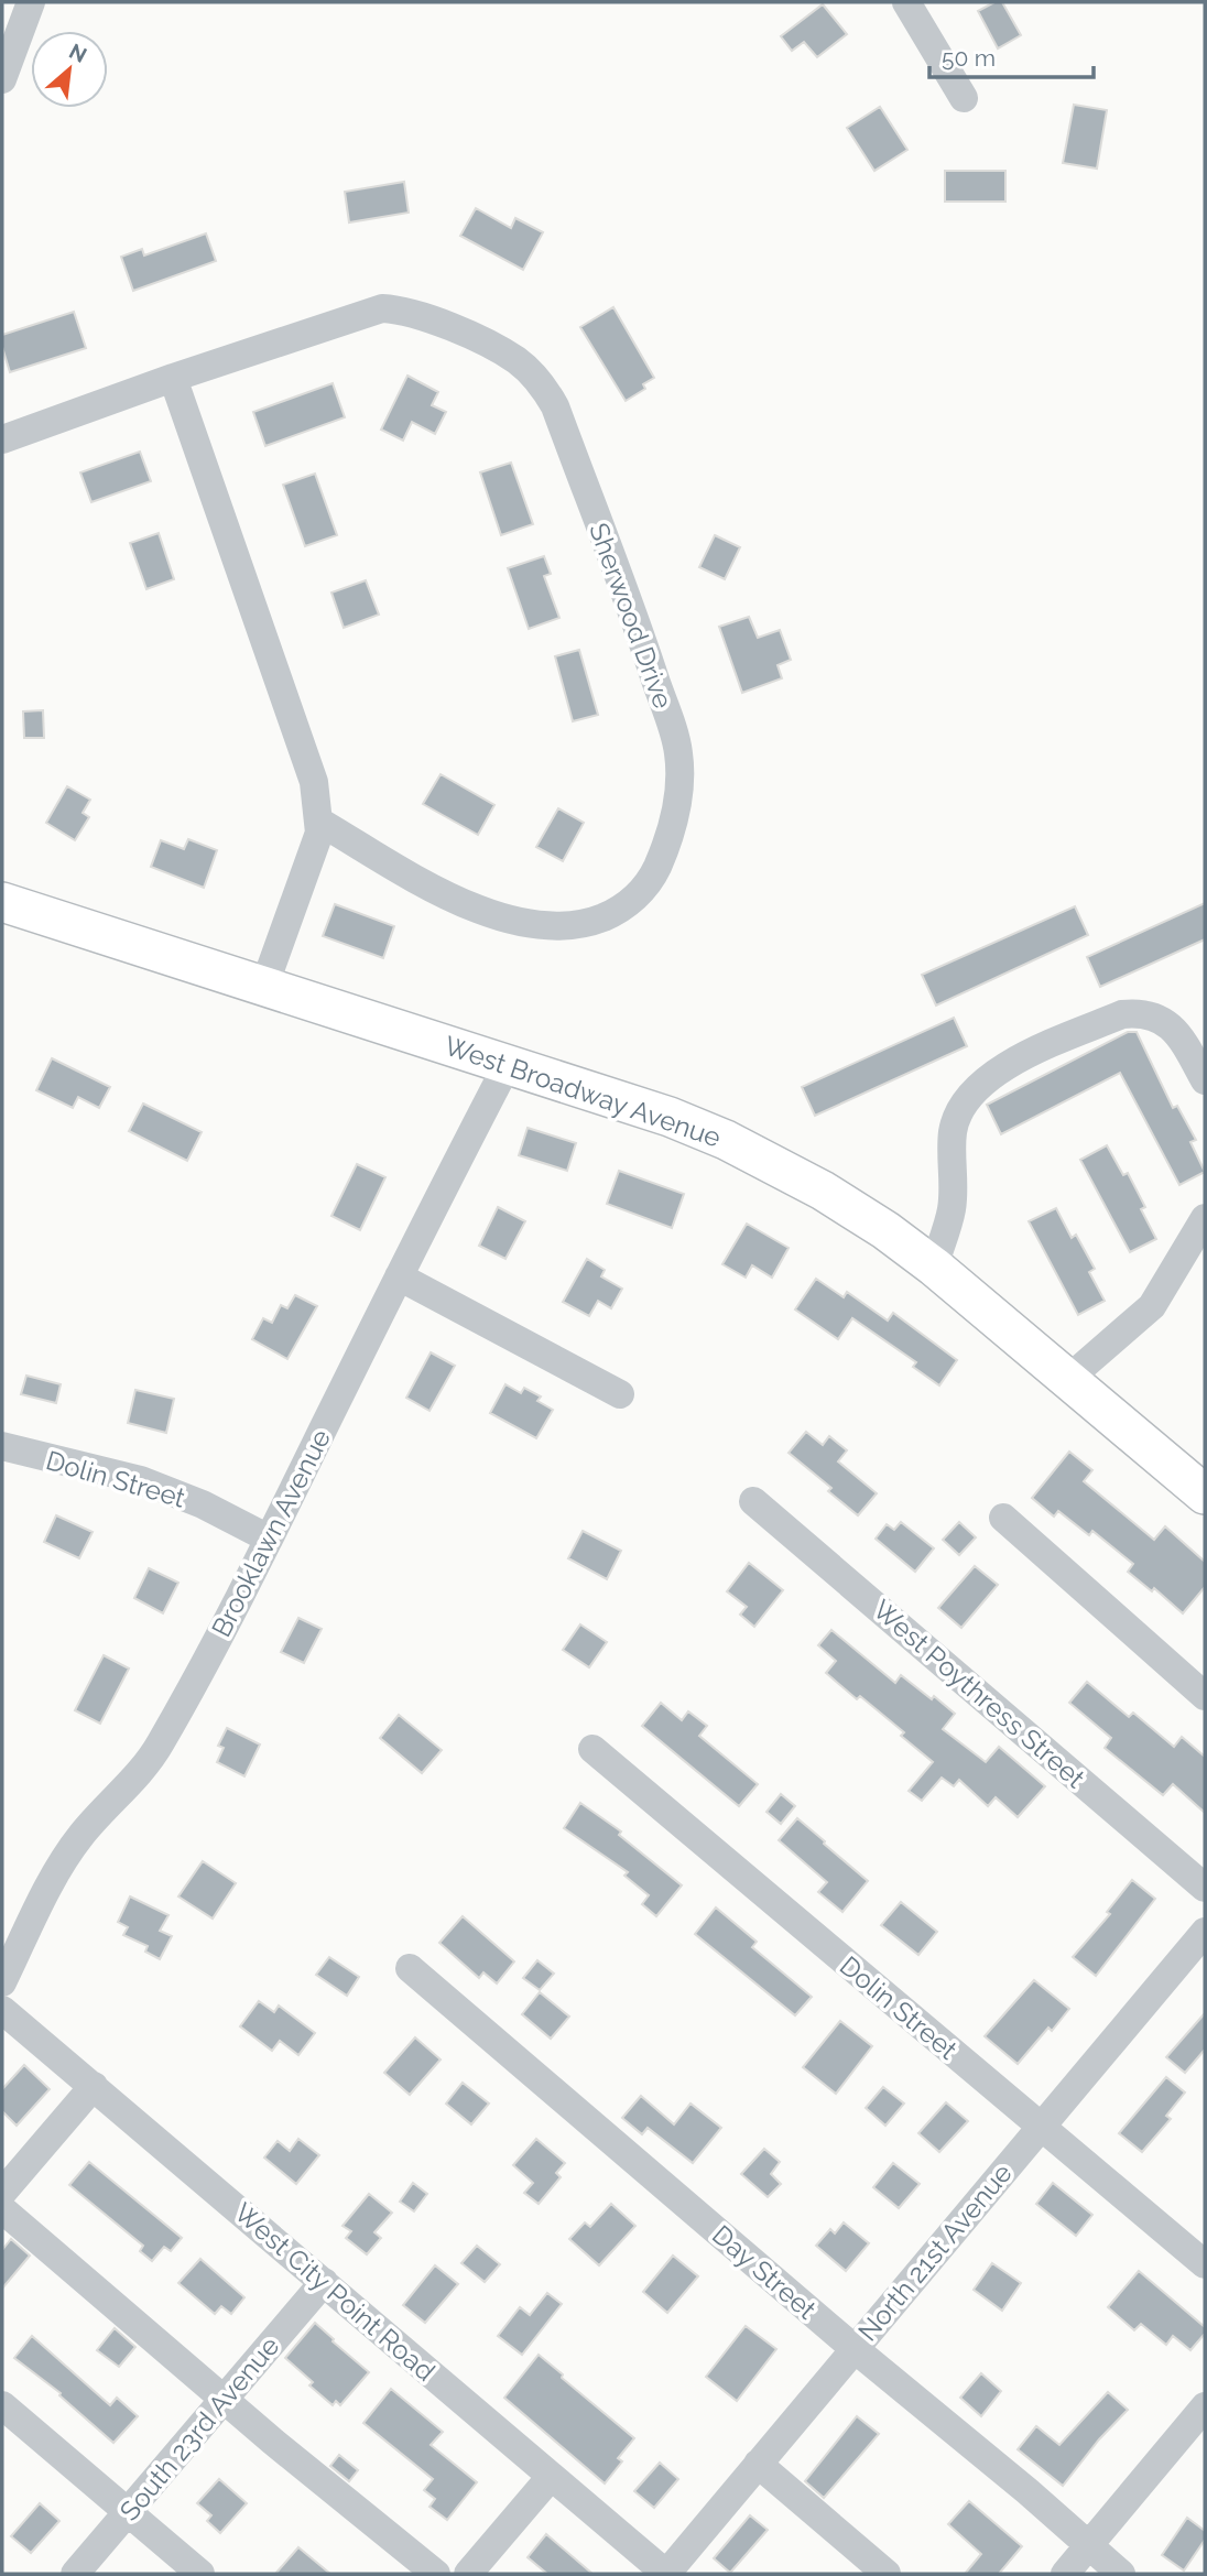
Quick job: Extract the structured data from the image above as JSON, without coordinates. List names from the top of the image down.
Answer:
{
  "streets": {
    "main road": ["West Broadway Avenue"],
    "street": [
      "Sherwood Drive",
      "Dolin Street",
      "Brooklawn Avenue",
      "West Poythress Street",
      "North 21st Avenue",
      "Day Street",
      "West City Point Road",
      "South 23rd Avenue"
    ]
  },
  "crossings": [
    ["West Broadway Avenue", "Brooklawn Avenue"],
    ["Dolin Street", "Brooklawn Avenue"],
    ["Dolin Street", "North 21st Avenue"],
    ["North 21st Avenue", "Day Street"],
    ["North 21st Avenue", "West City Point Road"],
    ["West City Point Road", "South 23rd Avenue"]
  ],
  "scale_bar": "50 m",
  "north": "top right"
}
